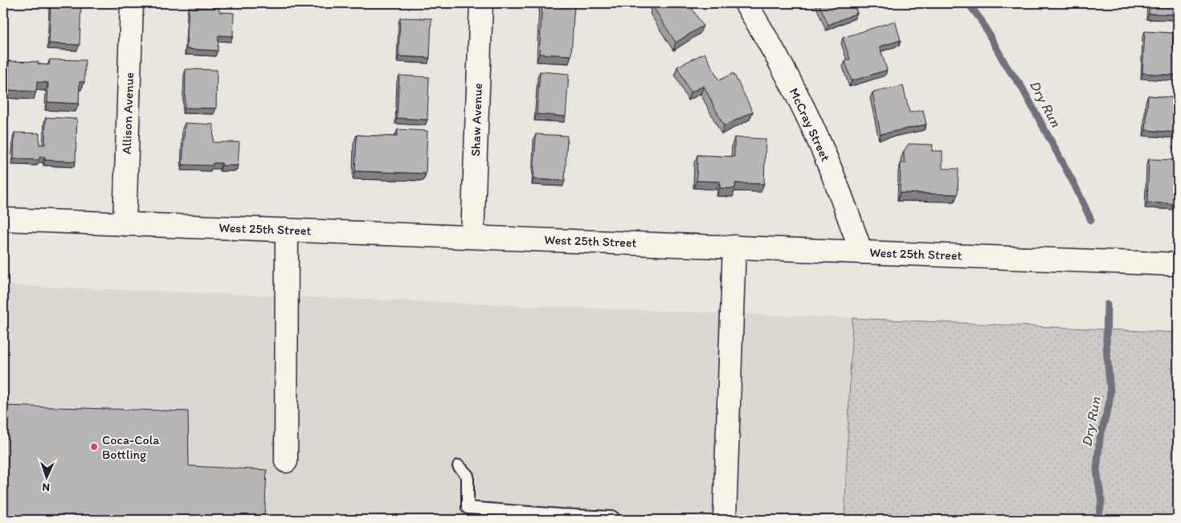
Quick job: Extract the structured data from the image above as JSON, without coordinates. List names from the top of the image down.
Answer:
{
  "streets": {
    "street": [
      "Allison Avenue",
      "Shaw Avenue",
      "McCray Street",
      "West 25th Street"
    ]
  },
  "crossings": [
    ["Allison Avenue", "West 25th Street"],
    ["Shaw Avenue", "West 25th Street"],
    ["McCray Street", "West 25th Street"]
  ],
  "water": ["Dry Run"],
  "places": ["Coca-Cola Bottling"],
  "north": "bottom"
}
